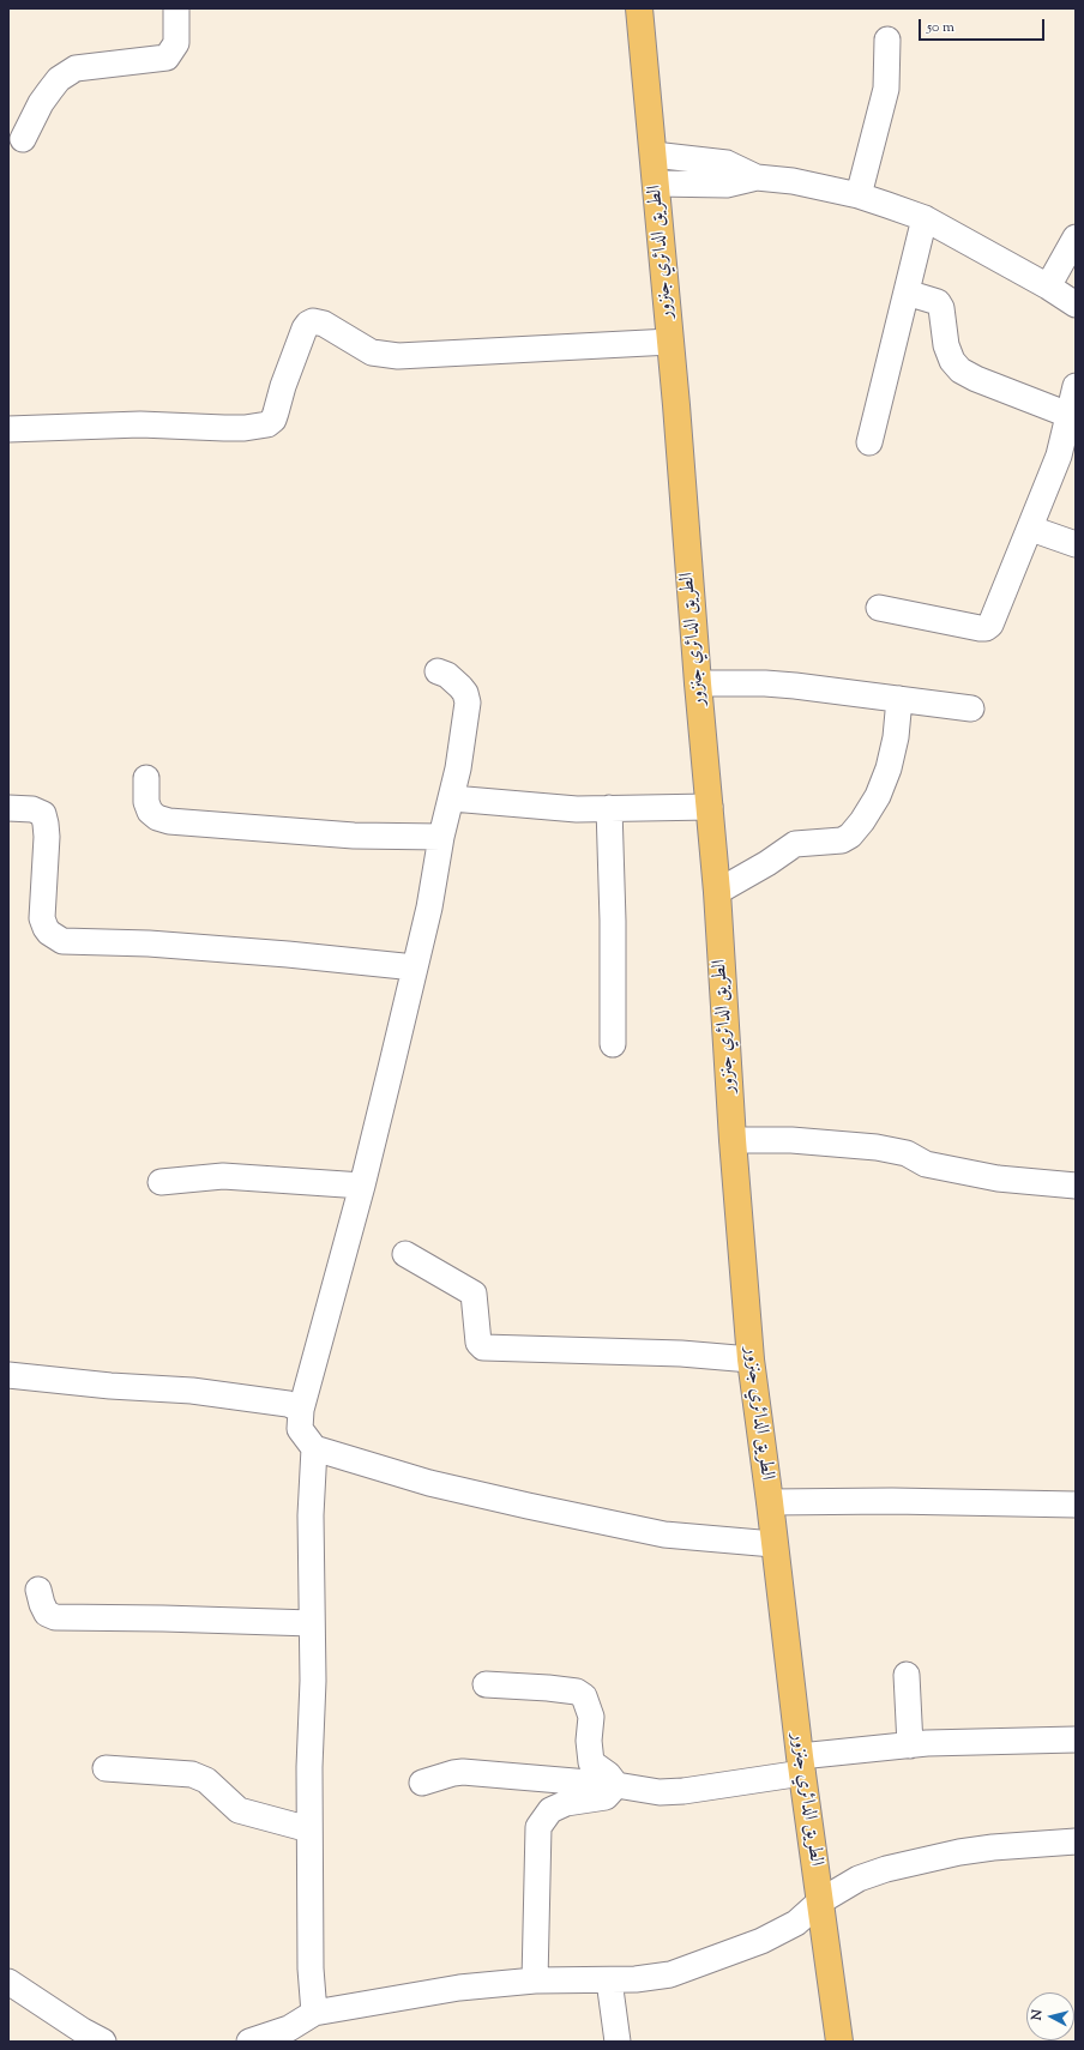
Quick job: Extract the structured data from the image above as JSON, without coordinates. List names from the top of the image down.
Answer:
{
  "streets": {
    "main road": ["الطريق الدائري جنزور"]
  },
  "scale_bar": "50 m",
  "north": "left"
}
